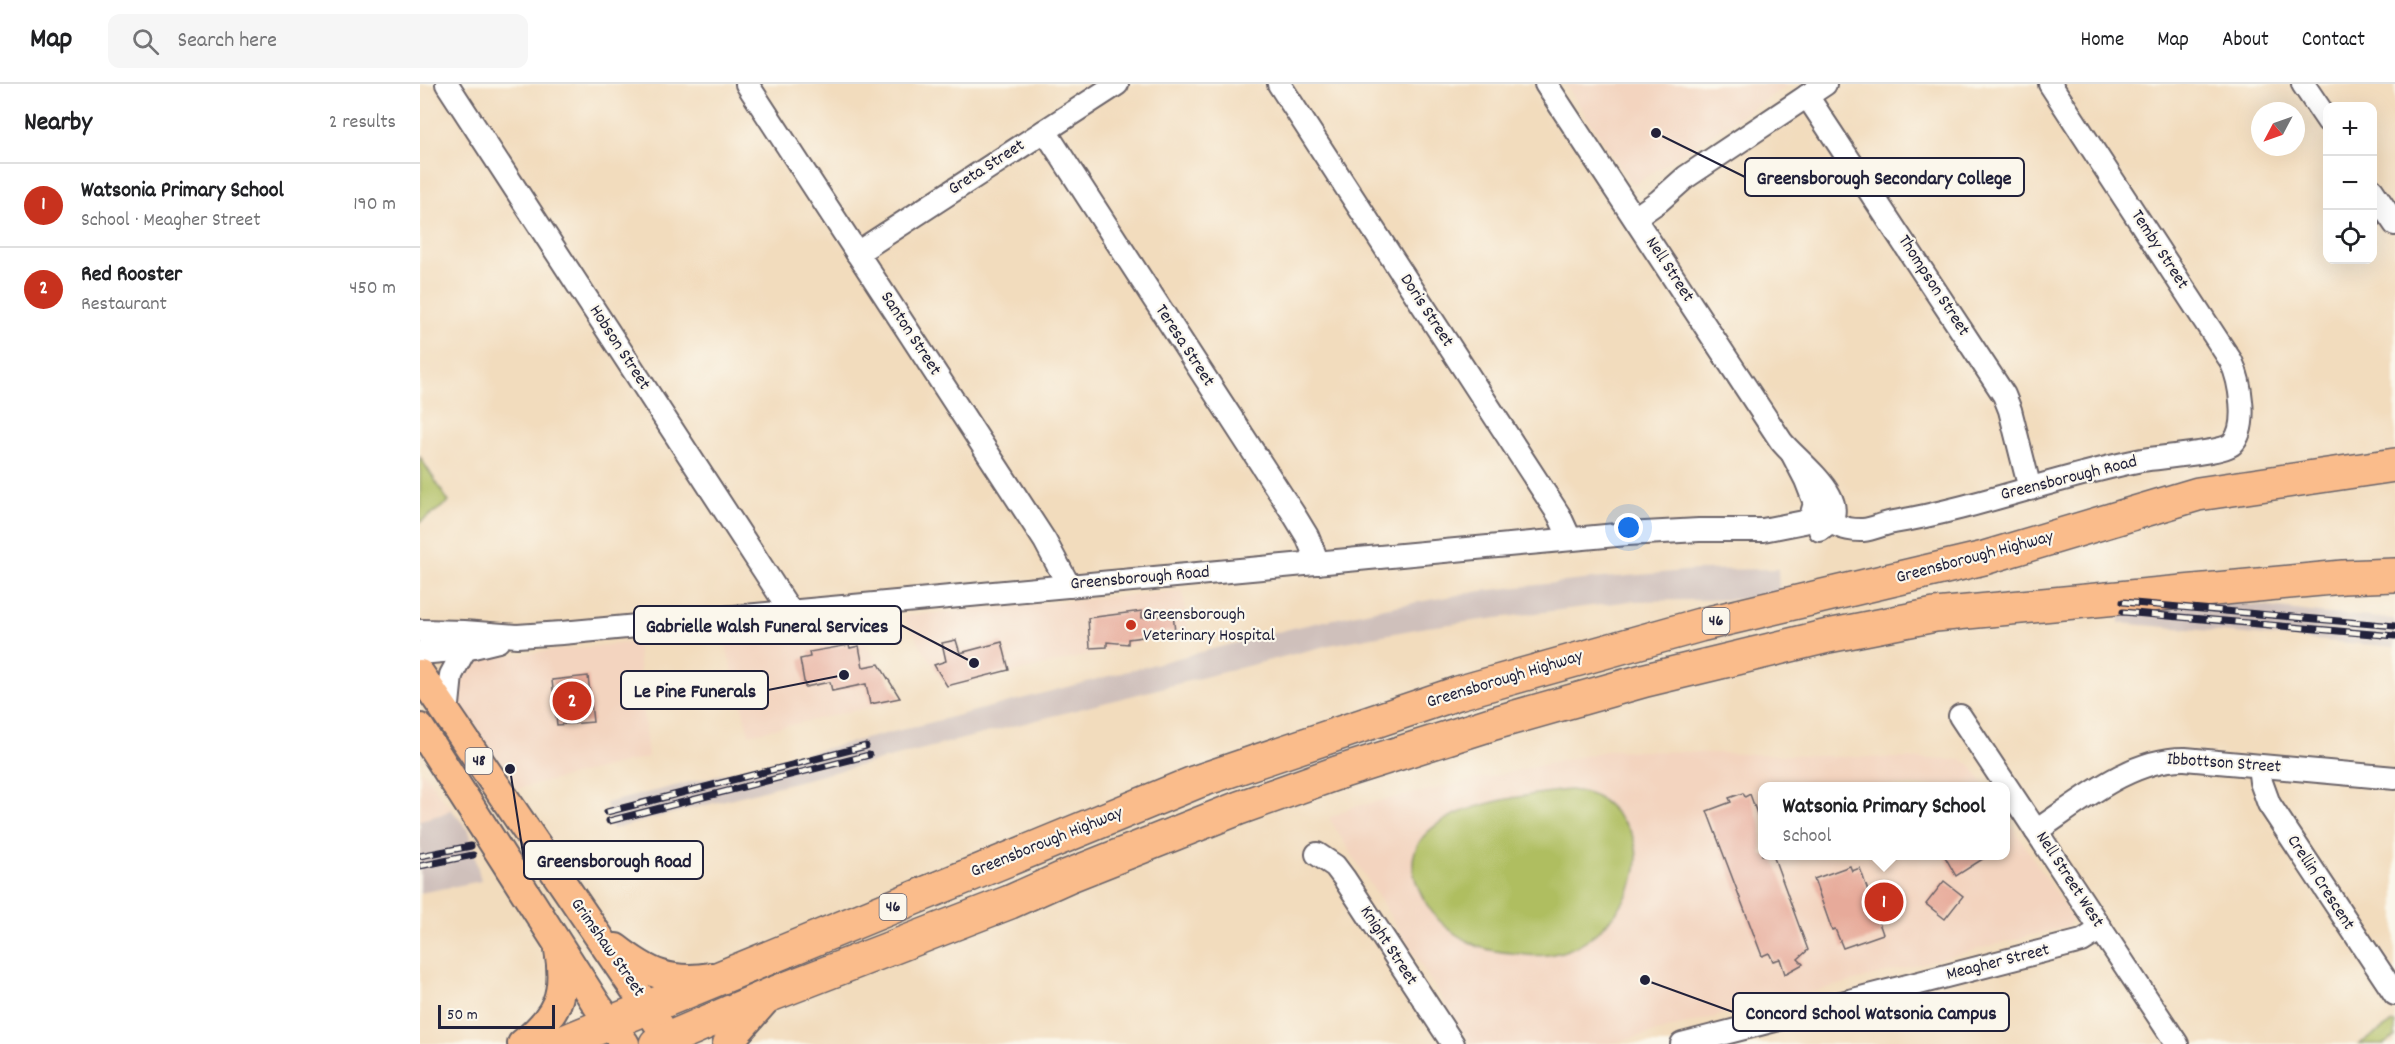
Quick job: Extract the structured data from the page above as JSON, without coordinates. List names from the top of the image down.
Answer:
{
  "streets": {
    "highway": ["Greensborough Highway", "46"],
    "main road": ["48", "Grimshaw Street"],
    "street": [
      "Greta Street",
      "Temby Street",
      "Nell Street",
      "Thompson Street",
      "Doris Street",
      "Santon Street",
      "Teresa Street",
      "Hobson Street",
      "Greensborough Road",
      "Ibbottson Street",
      "Nell Street West",
      "Crellin Crescent",
      "Knight Street",
      "Meagher Street"
    ]
  },
  "crossings": [
    ["Greta Street", "Santon Street"],
    ["Greta Street", "Teresa Street"],
    ["Temby Street", "Greensborough Road"],
    ["Nell Street", "Greensborough Road"],
    ["Thompson Street", "Greensborough Road"],
    ["Doris Street", "Greensborough Road"],
    ["Santon Street", "Greensborough Road"],
    ["Teresa Street", "Greensborough Road"],
    ["Hobson Street", "Greensborough Road"],
    ["Greensborough Highway", "46"],
    ["Greensborough Highway", "Grimshaw Street"],
    ["46", "Grimshaw Street"],
    ["Ibbottson Street", "Nell Street West"],
    ["Ibbottson Street", "Crellin Crescent"],
    ["Nell Street West", "Meagher Street"]
  ],
  "places": [
    "Greensborough Secondary College",
    "Greensborough Veterinary Hospital",
    "Gabrielle Walsh Funeral Services",
    "Le Pine Funerals",
    "Greensborough Road",
    "Concord School Watsonia Campus"
  ],
  "scale_bar": "50 m",
  "north": "bottom left",
  "page": {
    "header": "Map",
    "search": "Search here",
    "nav": [
      "Home",
      "Map",
      "About",
      "Contact"
    ],
    "heading": ["Nearby", "2 results"],
    "map_buttons": ["+", "−"],
    "list": [
      {
        "mark": "1",
        "name": "Watsonia Primary School",
        "note": "School · Meagher Street",
        "value": "190 m"
      },
      {
        "mark": "2",
        "name": "Red Rooster",
        "note": "Restaurant",
        "value": "450 m"
      }
    ],
    "pins": ["2", "1"],
    "popup": ["Watsonia Primary School", "School"],
    "scale": "50 m"
  }
}
